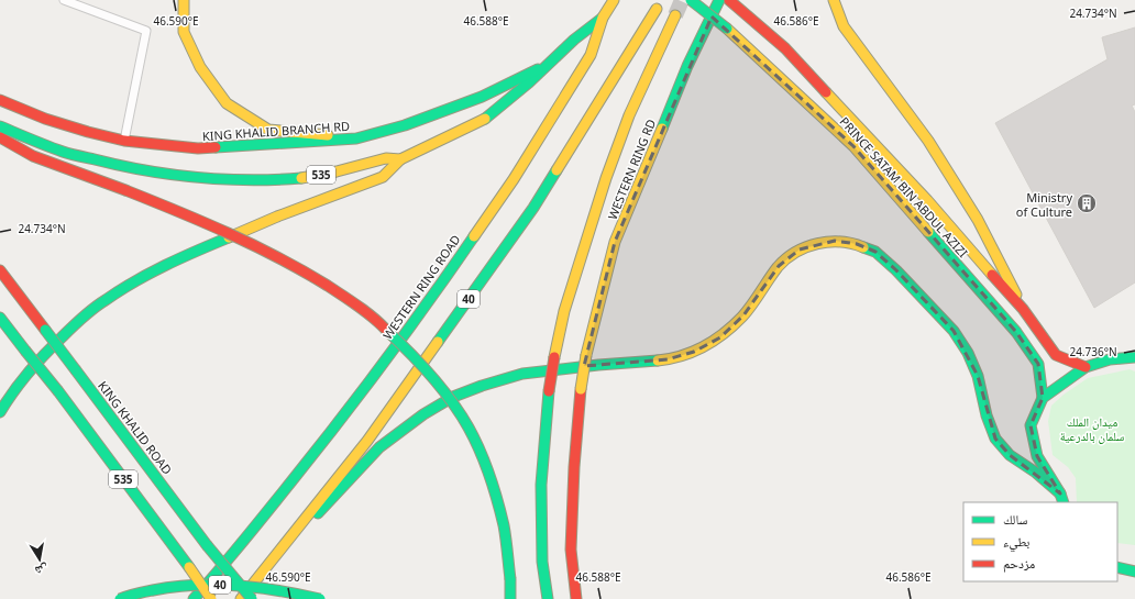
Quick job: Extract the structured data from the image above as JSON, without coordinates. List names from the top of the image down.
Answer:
{
  "streets": {
    "main road": [
      "KING KHALID BRANCH RD",
      "WESTERN RING RD",
      "535",
      "PRINCE SATAM BIN ABDUL AZIZI",
      "WESTERN RING ROAD",
      "40",
      "KING KHALID ROAD"
    ]
  },
  "crossings": [
    ["KING KHALID BRANCH RD", "535"],
    ["535", "WESTERN RING ROAD"]
  ],
  "parks": ["ميدان الملك سلمان بالدرعية"],
  "places": {
    "building": ["Ministry of Culture"]
  },
  "legend": ["سالك", "بطيء", "مزدحم"],
  "north": "bottom",
  "coordinates": [
    "24.734°N",
    "46.590°E",
    "46.588°E",
    "46.586°E",
    "24.736°N"
  ]
}
